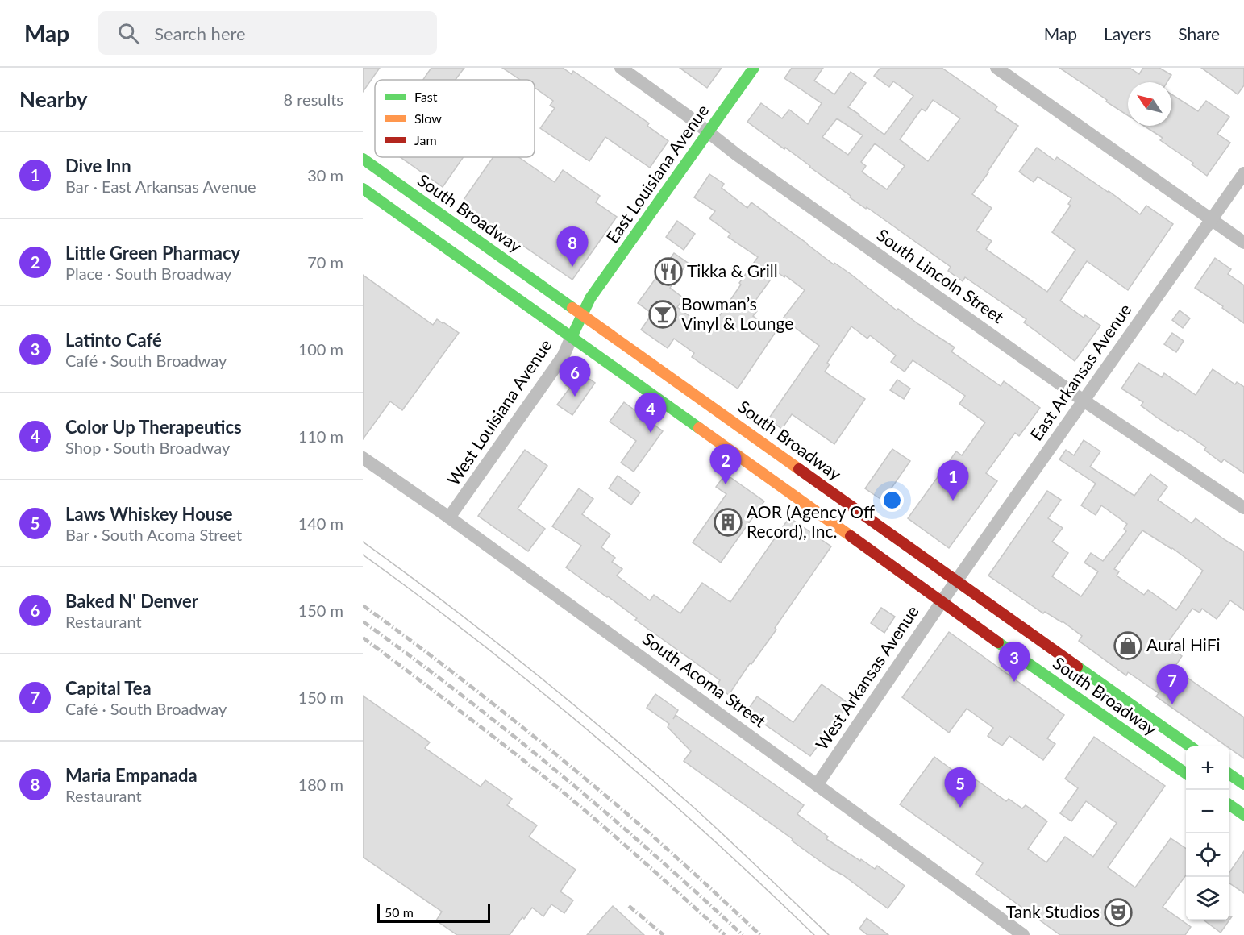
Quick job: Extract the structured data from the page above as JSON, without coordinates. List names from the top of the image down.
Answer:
{
  "streets": {
    "main road": ["East Louisiana Avenue", "South Broadway"],
    "street": [
      "South Lincoln Street",
      "East Arkansas Avenue",
      "West Louisiana Avenue",
      "West Arkansas Avenue",
      "South Acoma Street"
    ]
  },
  "crossings": [
    ["East Louisiana Avenue", "South Broadway"],
    ["East Louisiana Avenue", "South Lincoln Street"],
    ["East Louisiana Avenue", "West Louisiana Avenue"],
    ["South Broadway", "East Arkansas Avenue"],
    ["South Broadway", "West Louisiana Avenue"],
    ["South Broadway", "West Arkansas Avenue"],
    ["South Lincoln Street", "East Arkansas Avenue"],
    ["East Arkansas Avenue", "West Arkansas Avenue"],
    ["West Louisiana Avenue", "South Acoma Street"],
    ["West Arkansas Avenue", "South Acoma Street"]
  ],
  "places": {
    "restaurant": ["Tikka & Grill"],
    "bar": ["Bowman’s Vinyl & Lounge"],
    "building": ["AOR (Agency Off Record), Inc."],
    "shop": ["Aural HiFi"],
    "theatre": ["Tank Studios"]
  },
  "legend": ["Fast", "Slow", "Jam"],
  "scale_bar": "50 m",
  "north": "top left",
  "page": {
    "header": "Map",
    "search": "Search here",
    "nav": ["Map", "Layers", "Share"],
    "heading": ["Nearby", "8 results"],
    "list": [
      {
        "mark": "1",
        "name": "Dive Inn",
        "note": "Bar · East Arkansas Avenue",
        "value": "30 m"
      },
      {
        "mark": "2",
        "name": "Little Green Pharmacy",
        "note": "Place · South Broadway",
        "value": "70 m"
      },
      {
        "mark": "3",
        "name": "Latinto Café",
        "note": "Café · South Broadway",
        "value": "100 m"
      },
      {
        "mark": "4",
        "name": "Color Up Therapeutics",
        "note": "Shop · South Broadway",
        "value": "110 m"
      },
      {
        "mark": "5",
        "name": "Laws Whiskey House",
        "note": "Bar · South Acoma Street",
        "value": "140 m"
      },
      {
        "mark": "6",
        "name": "Baked N' Denver",
        "note": "Restaurant",
        "value": "150 m"
      },
      {
        "mark": "7",
        "name": "Capital Tea",
        "note": "Café · South Broadway",
        "value": "150 m"
      },
      {
        "mark": "8",
        "name": "Maria Empanada",
        "note": "Restaurant",
        "value": "180 m"
      }
    ],
    "pins": [
      "8",
      "6",
      "4",
      "2",
      "1",
      "3",
      "7",
      "5"
    ],
    "map_buttons": ["+", "−"],
    "scale": "50 m"
  }
}
